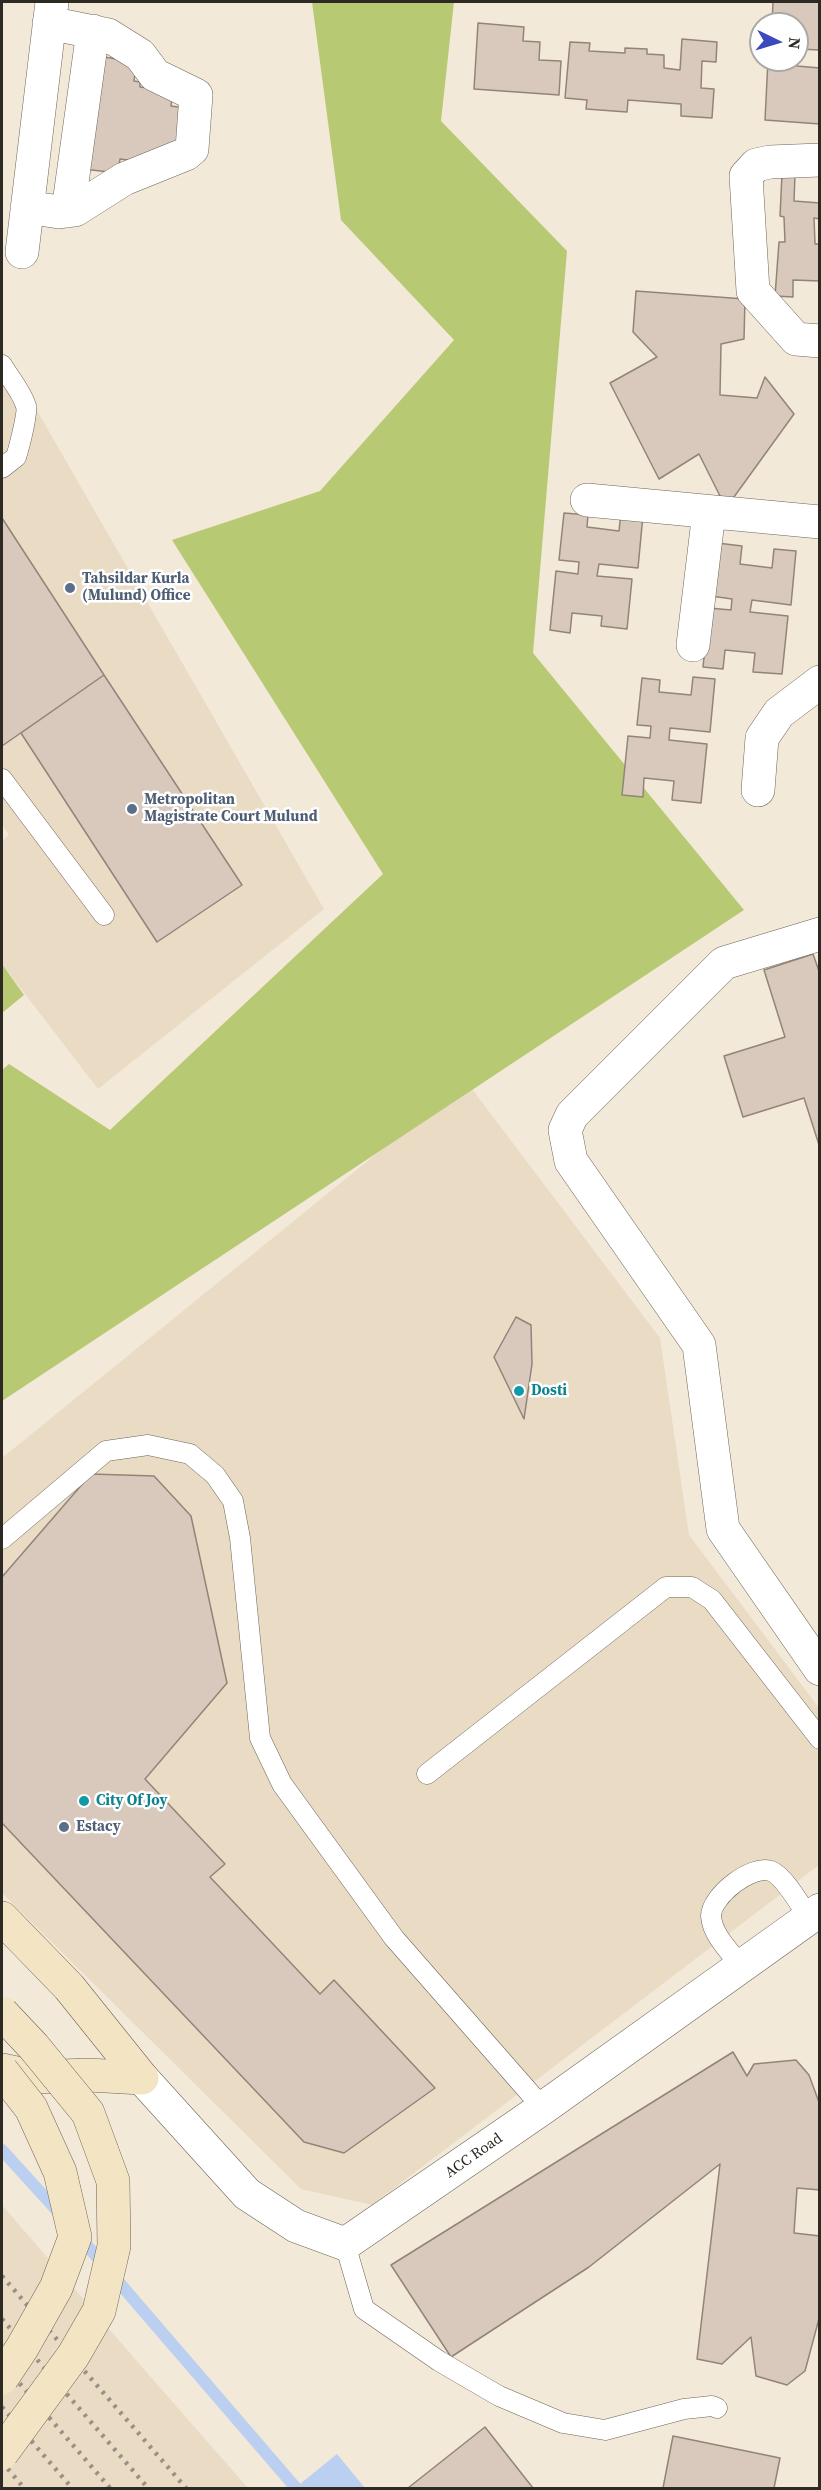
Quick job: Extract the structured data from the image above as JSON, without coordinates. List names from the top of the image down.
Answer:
{
  "streets": {
    "street": ["ACC Road"]
  },
  "places": [
    "Tahsildar Kurla (Mulund) Office",
    "Metropolitan Magistrate Court Mulund",
    "Dosti",
    "City Of Joy",
    "Estacy"
  ],
  "north": "right"
}
